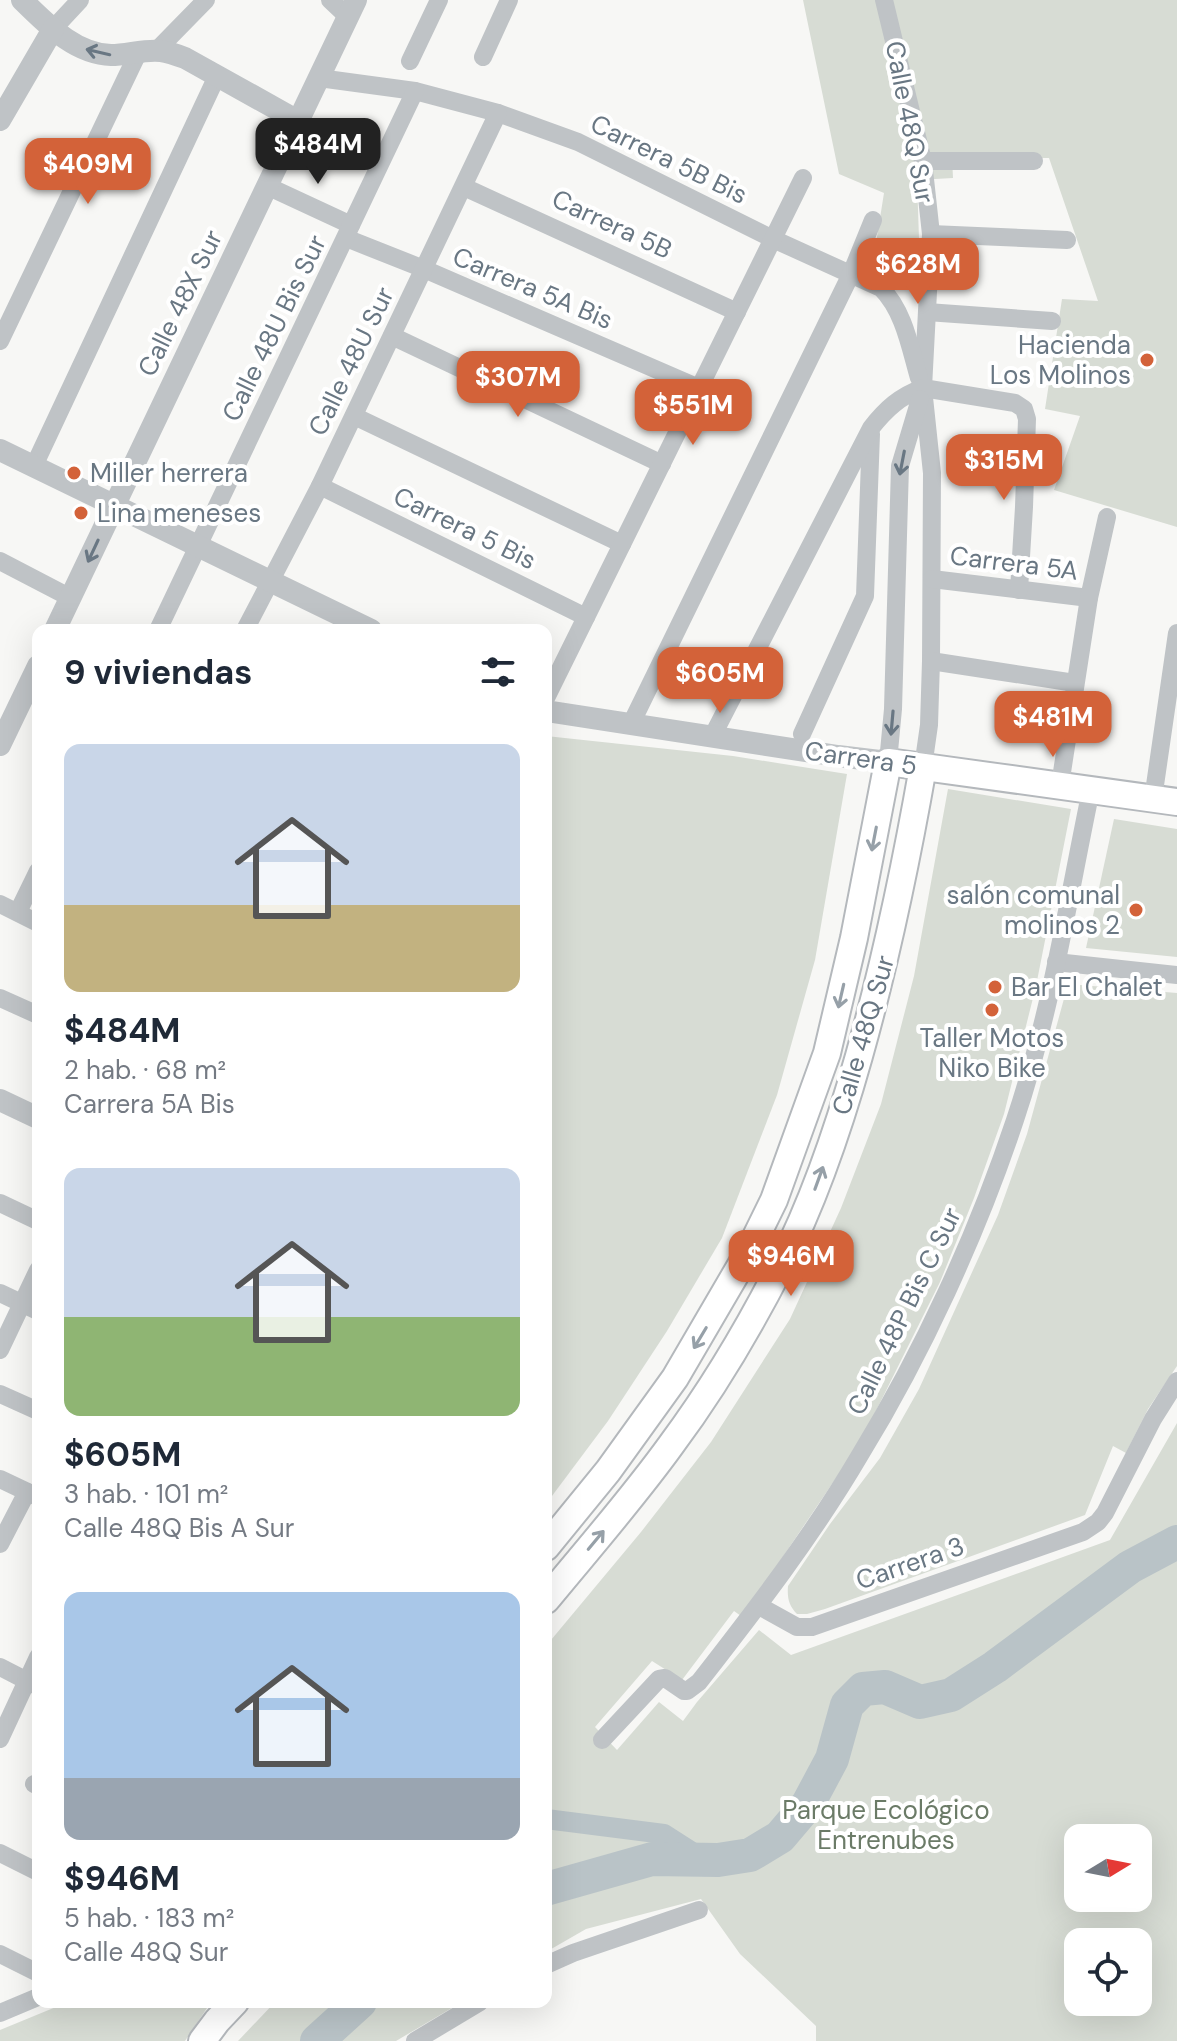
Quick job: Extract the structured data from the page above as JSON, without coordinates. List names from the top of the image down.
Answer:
{
  "streets": {
    "main road": ["Calle 48Q Sur", "Carrera 5"],
    "street": [
      "Carrera 5B Bis",
      "Carrera 5B",
      "Carrera 5A Bis",
      "Calle 48X Sur",
      "Calle 48U Bis Sur",
      "Calle 48U Sur",
      "Carrera 5 Bis",
      "Carrera 5A",
      "Calle 48P Bis C Sur",
      "Carrera 3"
    ]
  },
  "crossings": [
    ["Calle 48Q Sur", "Carrera 5B Bis"],
    ["Calle 48Q Sur", "Carrera 5A"],
    ["Calle 48Q Sur", "Carrera 5"],
    ["Carrera 5B Bis", "Calle 48X Sur"],
    ["Carrera 5B Bis", "Calle 48U Bis Sur"],
    ["Carrera 5B Bis", "Calle 48U Sur"],
    ["Carrera 5B", "Calle 48U Sur"],
    ["Carrera 5A Bis", "Calle 48X Sur"],
    ["Carrera 5A Bis", "Calle 48U Bis Sur"],
    ["Carrera 5A Bis", "Calle 48U Sur"],
    ["Calle 48U Sur", "Carrera 5 Bis"],
    ["Carrera 5", "Calle 48P Bis C Sur"],
    ["Calle 48P Bis C Sur", "Carrera 3"]
  ],
  "parks": ["Parque Ecológico Entrenubes"],
  "places": [
    "Hacienda Los Molinos",
    "Miller herrera",
    "Lina meneses",
    "salón comunal molinos 2",
    "Bar El Chalet",
    "Taller Motos Niko Bike"
  ],
  "north": "right",
  "page": {
    "price": [
      "$484M",
      "$409M",
      "$628M",
      "$307M",
      "$551M",
      "$315M",
      "$605M",
      "$481M",
      "$946M"
    ],
    "heading": "9 viviendas",
    "list": [
      {
        "name": "$484M",
        "note": "2 hab. · 68 m² · Carrera 5A Bis"
      },
      {
        "name": "$605M",
        "note": "3 hab. · 101 m² · Calle 48Q Bis A Sur"
      },
      {
        "name": "$946M",
        "note": "5 hab. · 183 m² · Calle 48Q Sur"
      }
    ]
  }
}
